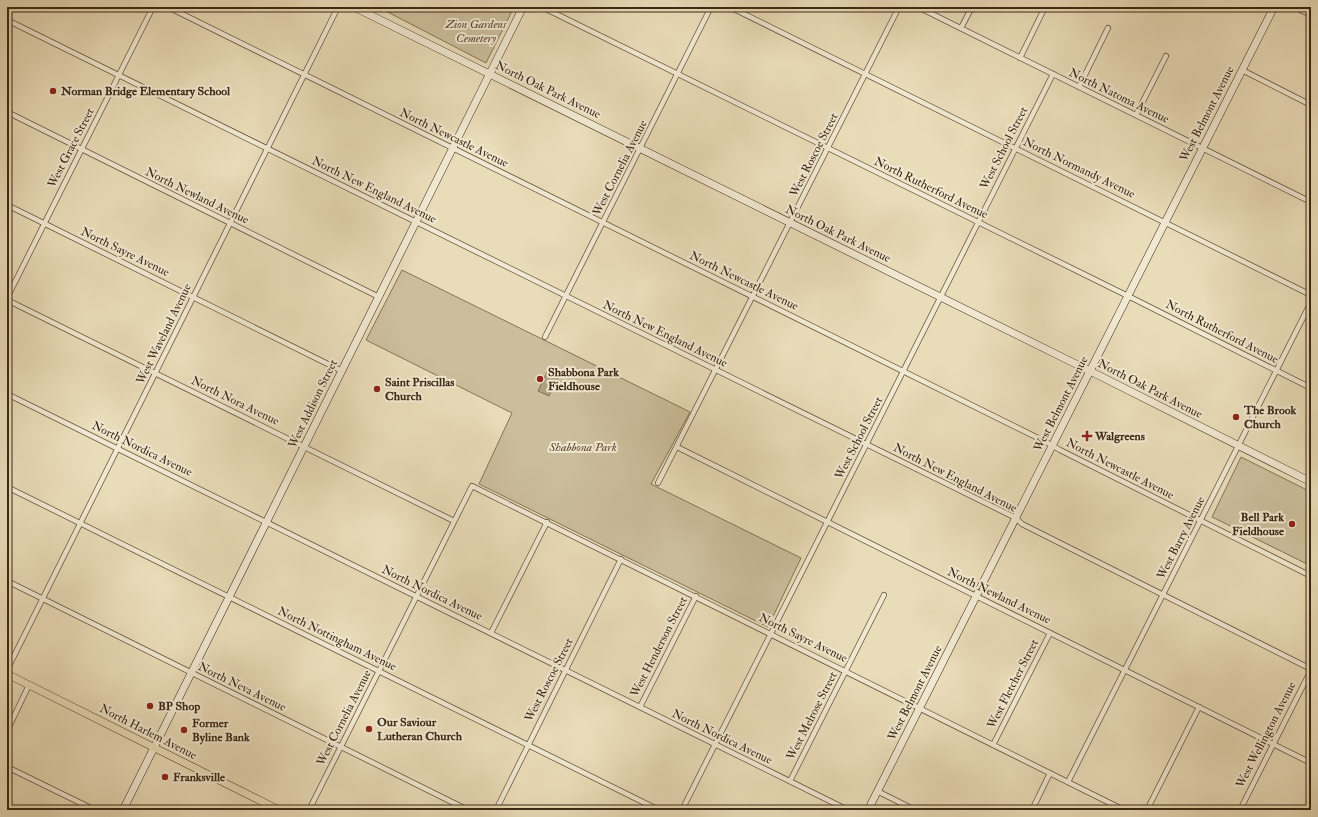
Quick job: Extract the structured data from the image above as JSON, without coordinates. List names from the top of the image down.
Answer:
{
  "streets": {
    "main road": ["North Harlem Avenue"],
    "street": [
      "North Oak Park Avenue",
      "North Natoma Avenue",
      "West Belmont Avenue",
      "North Newcastle Avenue",
      "West Grace Street",
      "West School Street",
      "West Roscoe Street",
      "West Cornelia Avenue",
      "North Normandy Avenue",
      "North Rutherford Avenue",
      "North New England Avenue",
      "North Newland Avenue",
      "North Sayre Avenue",
      "West Waveland Avenue",
      "North Nora Avenue",
      "West Addison Street",
      "North Nordica Avenue",
      "West Barry Avenue",
      "North Nottingham Avenue",
      "West Henderson Street",
      "West Fletcher Street",
      "North Neva Avenue",
      "West Melrose Street",
      "West Wellington Avenue"
    ]
  },
  "crossings": [
    ["North Oak Park Avenue", "West Belmont Avenue"],
    ["North Oak Park Avenue", "West School Street"],
    ["North Oak Park Avenue", "West Roscoe Street"],
    ["North Oak Park Avenue", "West Cornelia Avenue"],
    ["North Oak Park Avenue", "West Addison Street"],
    ["North Oak Park Avenue", "West Barry Avenue"],
    ["North Natoma Avenue", "West Belmont Avenue"],
    ["North Natoma Avenue", "West School Street"],
    ["West Belmont Avenue", "North Newcastle Avenue"],
    ["West Belmont Avenue", "North Normandy Avenue"],
    ["West Belmont Avenue", "North Rutherford Avenue"],
    ["West Belmont Avenue", "North New England Avenue"],
    ["West Belmont Avenue", "North Newland Avenue"],
    ["West Belmont Avenue", "North Sayre Avenue"],
    ["North Newcastle Avenue", "West School Street"],
    ["North Newcastle Avenue", "West Roscoe Street"],
    ["North Newcastle Avenue", "West Cornelia Avenue"],
    ["North Newcastle Avenue", "West Waveland Avenue"],
    ["North Newcastle Avenue", "West Addison Street"],
    ["North Newcastle Avenue", "West Barry Avenue"],
    ["West Grace Street", "North New England Avenue"],
    ["West Grace Street", "North Newland Avenue"],
    ["West Grace Street", "North Sayre Avenue"],
    ["West Grace Street", "North Nora Avenue"],
    ["West School Street", "North Normandy Avenue"],
    ["West School Street", "North Rutherford Avenue"],
    ["West School Street", "North New England Avenue"],
    ["West School Street", "North Newland Avenue"],
    ["West School Street", "North Sayre Avenue"],
    ["West School Street", "North Nordica Avenue"],
    ["West Roscoe Street", "North Normandy Avenue"],
    ["West Roscoe Street", "North Rutherford Avenue"],
    ["West Roscoe Street", "North New England Avenue"],
    ["West Roscoe Street", "North Newland Avenue"],
    ["West Roscoe Street", "North Sayre Avenue"],
    ["West Roscoe Street", "North Nordica Avenue"],
    ["West Roscoe Street", "North Nottingham Avenue"],
    ["West Cornelia Avenue", "North Rutherford Avenue"],
    ["West Cornelia Avenue", "North New England Avenue"],
    ["West Cornelia Avenue", "North Sayre Avenue"],
    ["West Cornelia Avenue", "North Nora Avenue"],
    ["West Cornelia Avenue", "North Nordica Avenue"],
    ["West Cornelia Avenue", "North Nottingham Avenue"],
    ["West Cornelia Avenue", "North Neva Avenue"],
    ["North Rutherford Avenue", "West Barry Avenue"],
    ["North New England Avenue", "West Waveland Avenue"],
    ["North New England Avenue", "West Addison Street"],
    ["North New England Avenue", "West Barry Avenue"],
    ["North New England Avenue", "West Wellington Avenue"],
    ["North Newland Avenue", "West Waveland Avenue"],
    ["North Newland Avenue", "West Addison Street"],
    ["North Newland Avenue", "West Barry Avenue"],
    ["North Newland Avenue", "West Fletcher Street"],
    ["North Newland Avenue", "West Wellington Avenue"],
    ["North Sayre Avenue", "West Waveland Avenue"],
    ["North Sayre Avenue", "West Addison Street"],
    ["North Sayre Avenue", "West Barry Avenue"],
    ["North Sayre Avenue", "West Henderson Street"],
    ["North Sayre Avenue", "West Fletcher Street"],
    ["North Sayre Avenue", "West Melrose Street"],
    ["West Waveland Avenue", "North Nora Avenue"],
    ["West Waveland Avenue", "North Nordica Avenue"],
    ["West Waveland Avenue", "North Nottingham Avenue"],
    ["West Waveland Avenue", "North Neva Avenue"],
    ["North Nora Avenue", "West Addison Street"],
    ["West Addison Street", "North Nordica Avenue"],
    ["West Addison Street", "North Nottingham Avenue"],
    ["West Addison Street", "North Neva Avenue"],
    ["West Addison Street", "North Harlem Avenue"],
    ["North Nordica Avenue", "West Henderson Street"],
    ["North Nordica Avenue", "West Melrose Street"]
  ],
  "parks": ["Zion Gardens Cemetery", "Shabbona Park"],
  "places": {
    "other": [
      "Norman Bridge Elementary School",
      "Shabbona Park Fieldhouse",
      "Saint Priscillas Church",
      "The Brook Church",
      "Bell Park Fieldhouse",
      "BP Shop",
      "Our Saviour Lutheran Church",
      "Former Byline Bank",
      "Franksville"
    ],
    "health": ["Walgreens"]
  }
}
